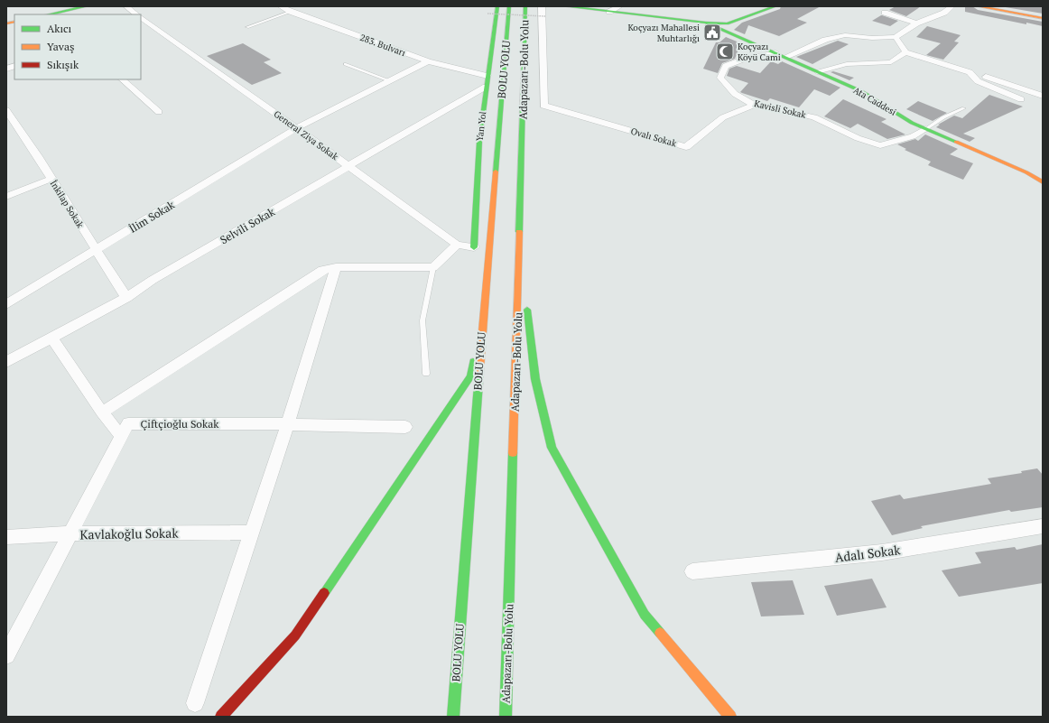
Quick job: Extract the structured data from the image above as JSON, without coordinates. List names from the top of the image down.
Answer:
{
  "streets": {
    "main road": [
      "BOLU YOLU",
      "Adapazarı-Bolu Yolu",
      "Ata Caddesi",
      "Yan Yol"
    ],
    "street": [
      "283. Bulvarı",
      "Kavisli Sokak",
      "General Ziya Sokak",
      "Ovalı Sokak",
      "İnkilap Sokak",
      "İlim Sokak",
      "Selvili Sokak",
      "Çiftçioğlu Sokak",
      "Kavlakoğlu Sokak",
      "Adalı Sokak"
    ]
  },
  "crossings": [
    ["283. Bulvarı", "Yan Yol"],
    ["283. Bulvarı", "İlim Sokak"],
    ["Ata Caddesi", "Kavisli Sokak"],
    ["Kavisli Sokak", "Ovalı Sokak"],
    ["Yan Yol", "General Ziya Sokak"],
    ["Yan Yol", "Selvili Sokak"],
    ["General Ziya Sokak", "İlim Sokak"],
    ["General Ziya Sokak", "Selvili Sokak"],
    ["İnkilap Sokak", "İlim Sokak"],
    ["İnkilap Sokak", "Selvili Sokak"],
    ["Çiftçioğlu Sokak", "Kavlakoğlu Sokak"]
  ],
  "places": {
    "public building": ["Koçyazı Mahallesi Muhtarlığı"],
    "mosque": ["Koçyazı Köyü Cami"]
  },
  "legend": ["Akıcı", "Yavaş", "Sıkışık"]
}
